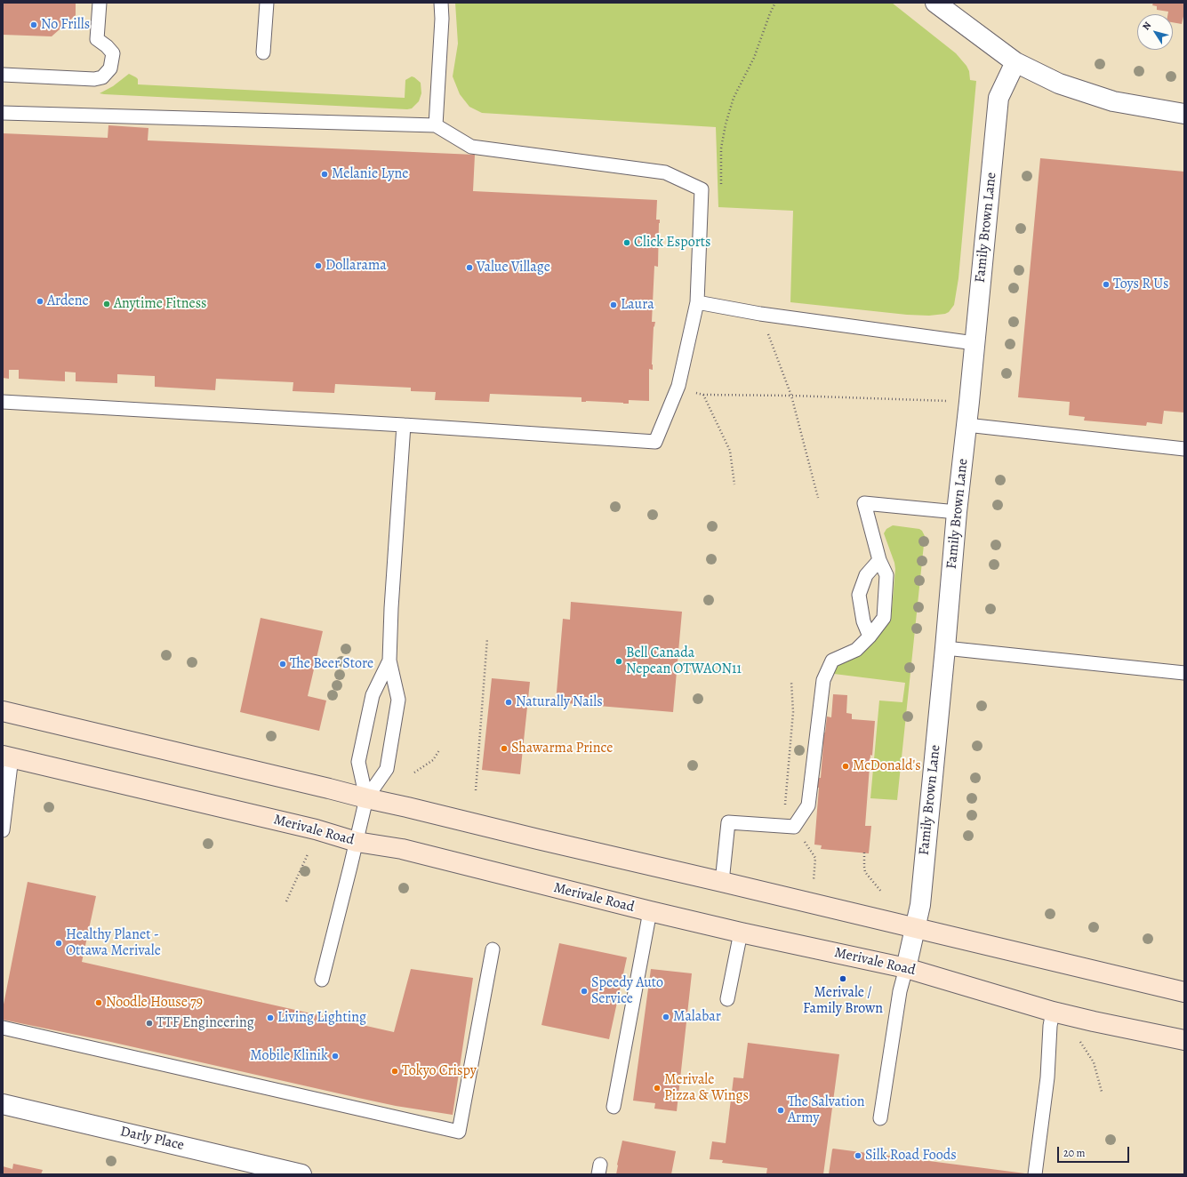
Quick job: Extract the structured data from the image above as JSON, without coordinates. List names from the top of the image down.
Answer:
{
  "streets": {
    "main road": ["Merivale Road"],
    "street": ["Family Brown Lane", "Darly Place"]
  },
  "crossings": [
    ["Family Brown Lane", "Merivale Road"]
  ],
  "places": [
    "No Frills",
    "Melanie Lyne",
    "Click Esports",
    "Dollarama",
    "Value Village",
    "Toys R Us",
    "Ardene",
    "Anytime Fitness",
    "Laura",
    "Bell Canada Nepean OTWAON11",
    "The Beer Store",
    "Naturally Nails",
    "Shawarma Prince",
    "McDonald's",
    "Healthy Planet - Ottawa Merivale",
    "Merivale / Family Brown",
    "Speedy Auto Service",
    "Noodle House 79",
    "Malabar",
    "Living Lighting",
    "TTF Engineering",
    "Mobile Klinik",
    "Tokyo Crispy",
    "Merivale Pizza & Wings",
    "The Salvation Army",
    "Silk Road Foods"
  ],
  "scale_bar": "20 m",
  "north": "top left"
}
